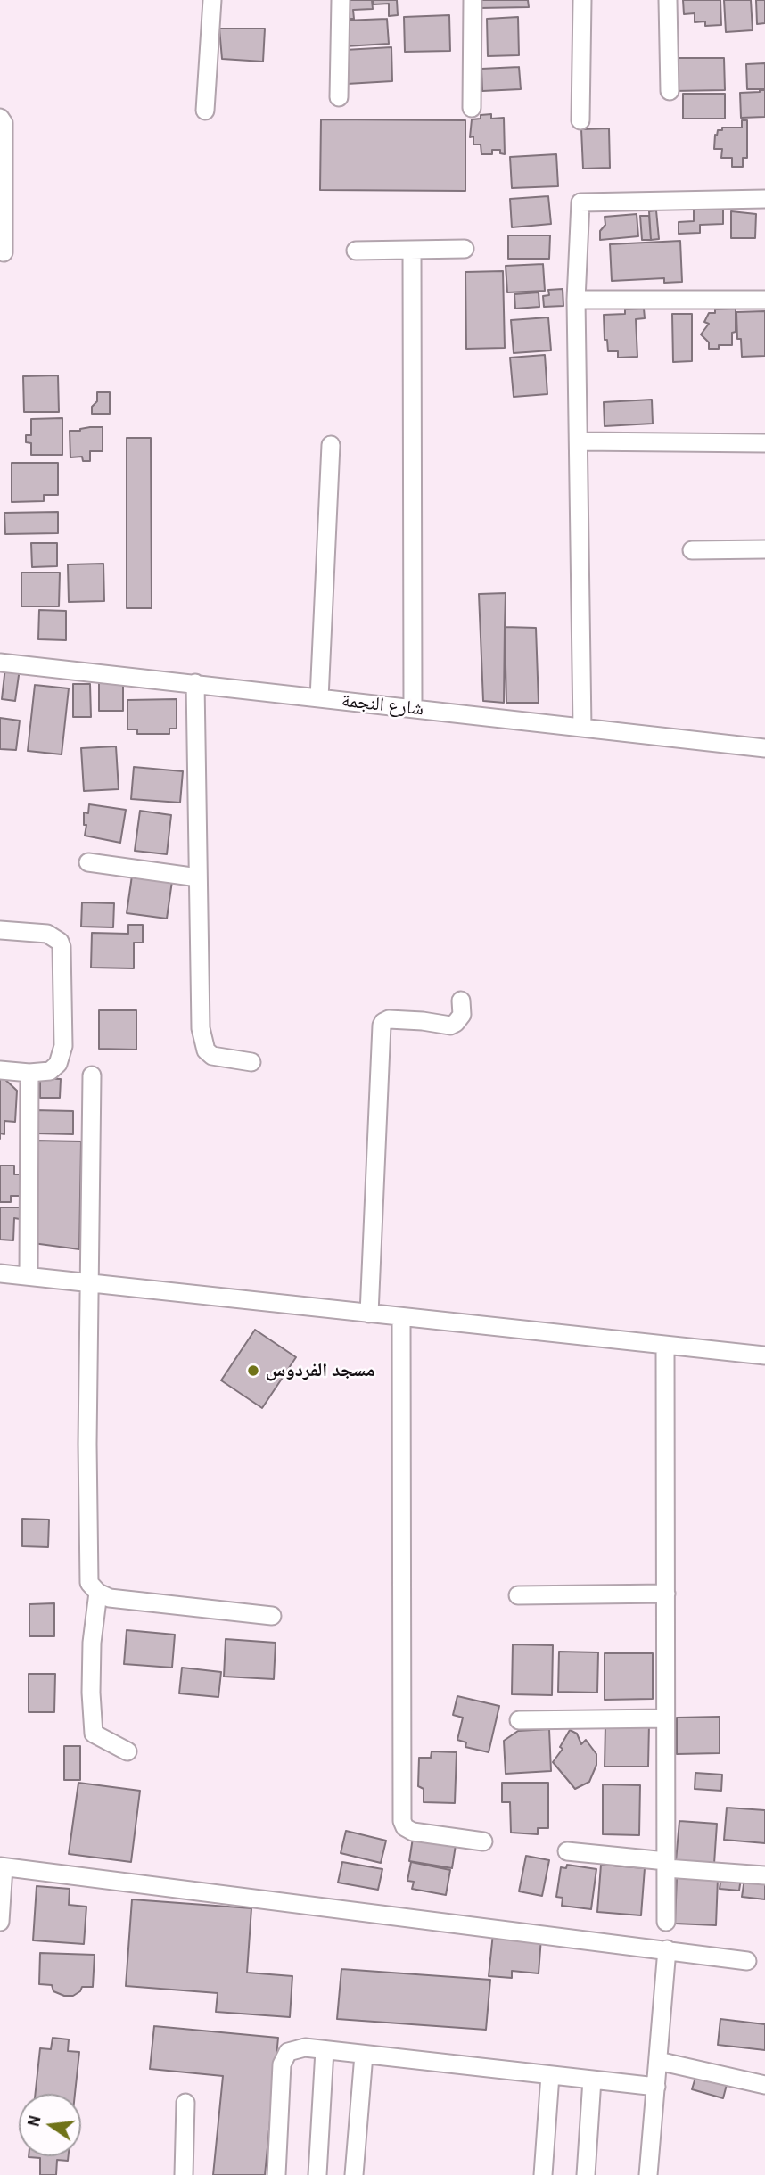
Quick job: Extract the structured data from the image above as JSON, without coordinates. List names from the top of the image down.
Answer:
{
  "streets": {
    "street": ["شارع النجمة"]
  },
  "places": ["مسجد الفردوس"],
  "north": "left"
}
